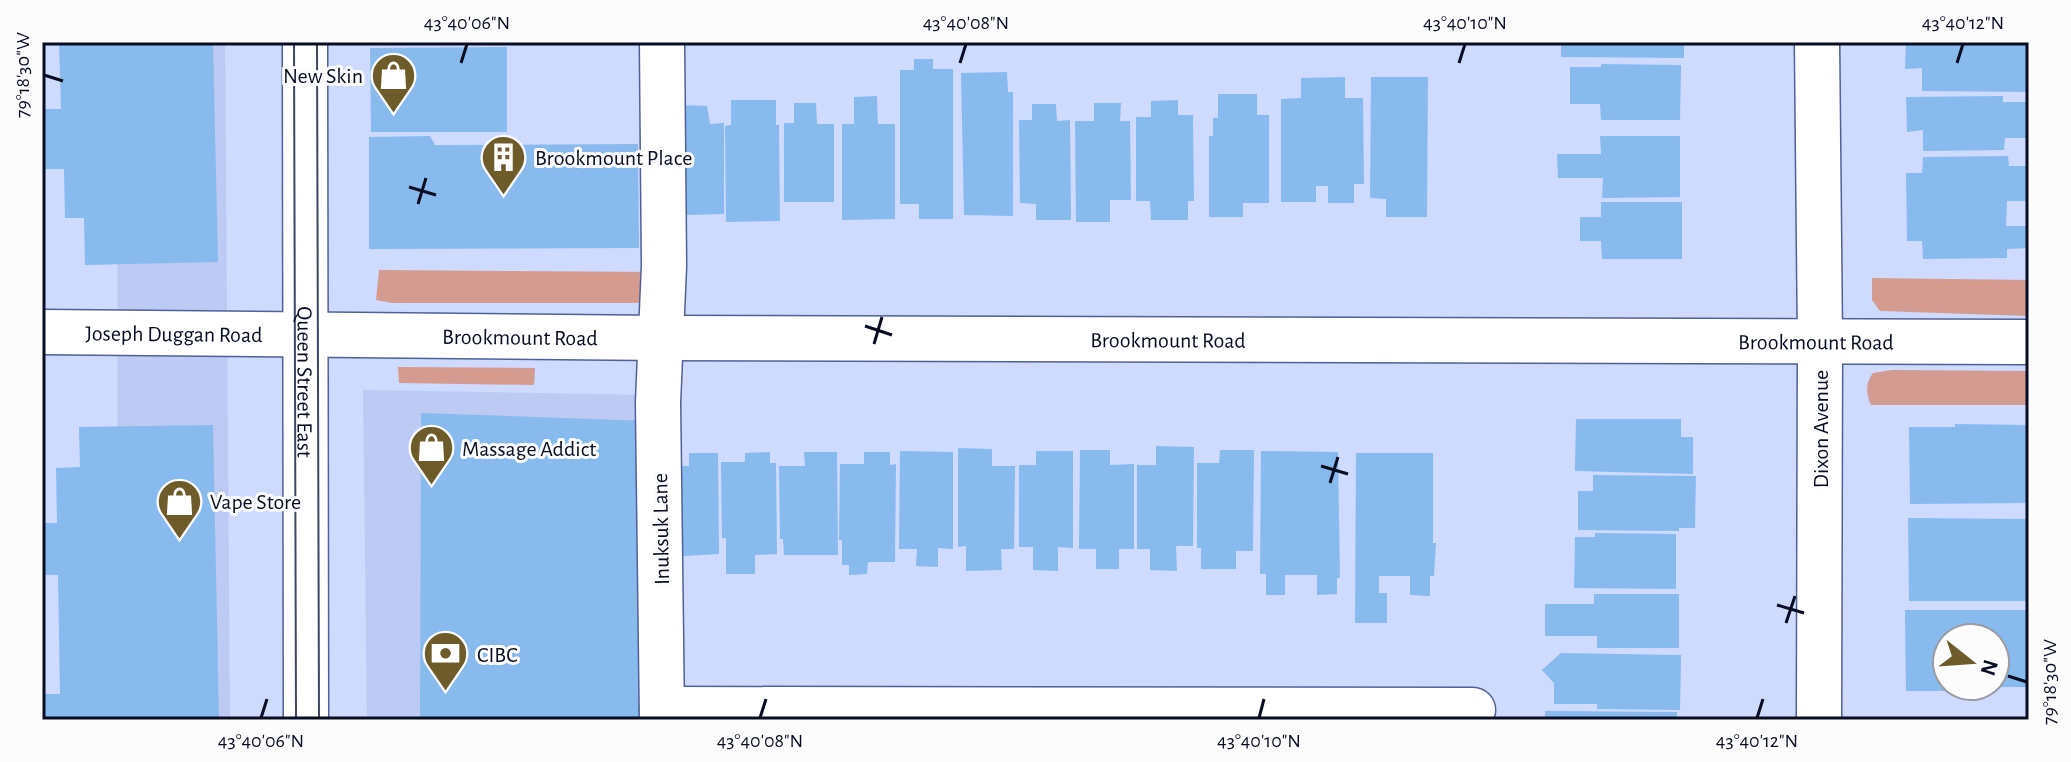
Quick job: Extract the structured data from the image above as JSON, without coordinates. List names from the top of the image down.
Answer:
{
  "streets": {
    "street": [
      "Joseph Duggan Road",
      "Brookmount Road",
      "Queen Street East",
      "Dixon Avenue",
      "Inuksuk Lane"
    ]
  },
  "crossings": [
    ["Joseph Duggan Road", "Brookmount Road"],
    ["Joseph Duggan Road", "Queen Street East"],
    ["Brookmount Road", "Queen Street East"],
    ["Brookmount Road", "Dixon Avenue"],
    ["Brookmount Road", "Inuksuk Lane"]
  ],
  "places": {
    "shop": ["New Skin", "Massage Addict", "Vape Store"],
    "building": ["Brookmount Place"],
    "bank": ["CIBC"]
  },
  "north": "right",
  "coordinates": [
    "43°40'06\"N",
    "43°40'08\"N",
    "43°40'10\"N",
    "43°40'12\"N",
    "79°18'30\"W"
  ]
}
